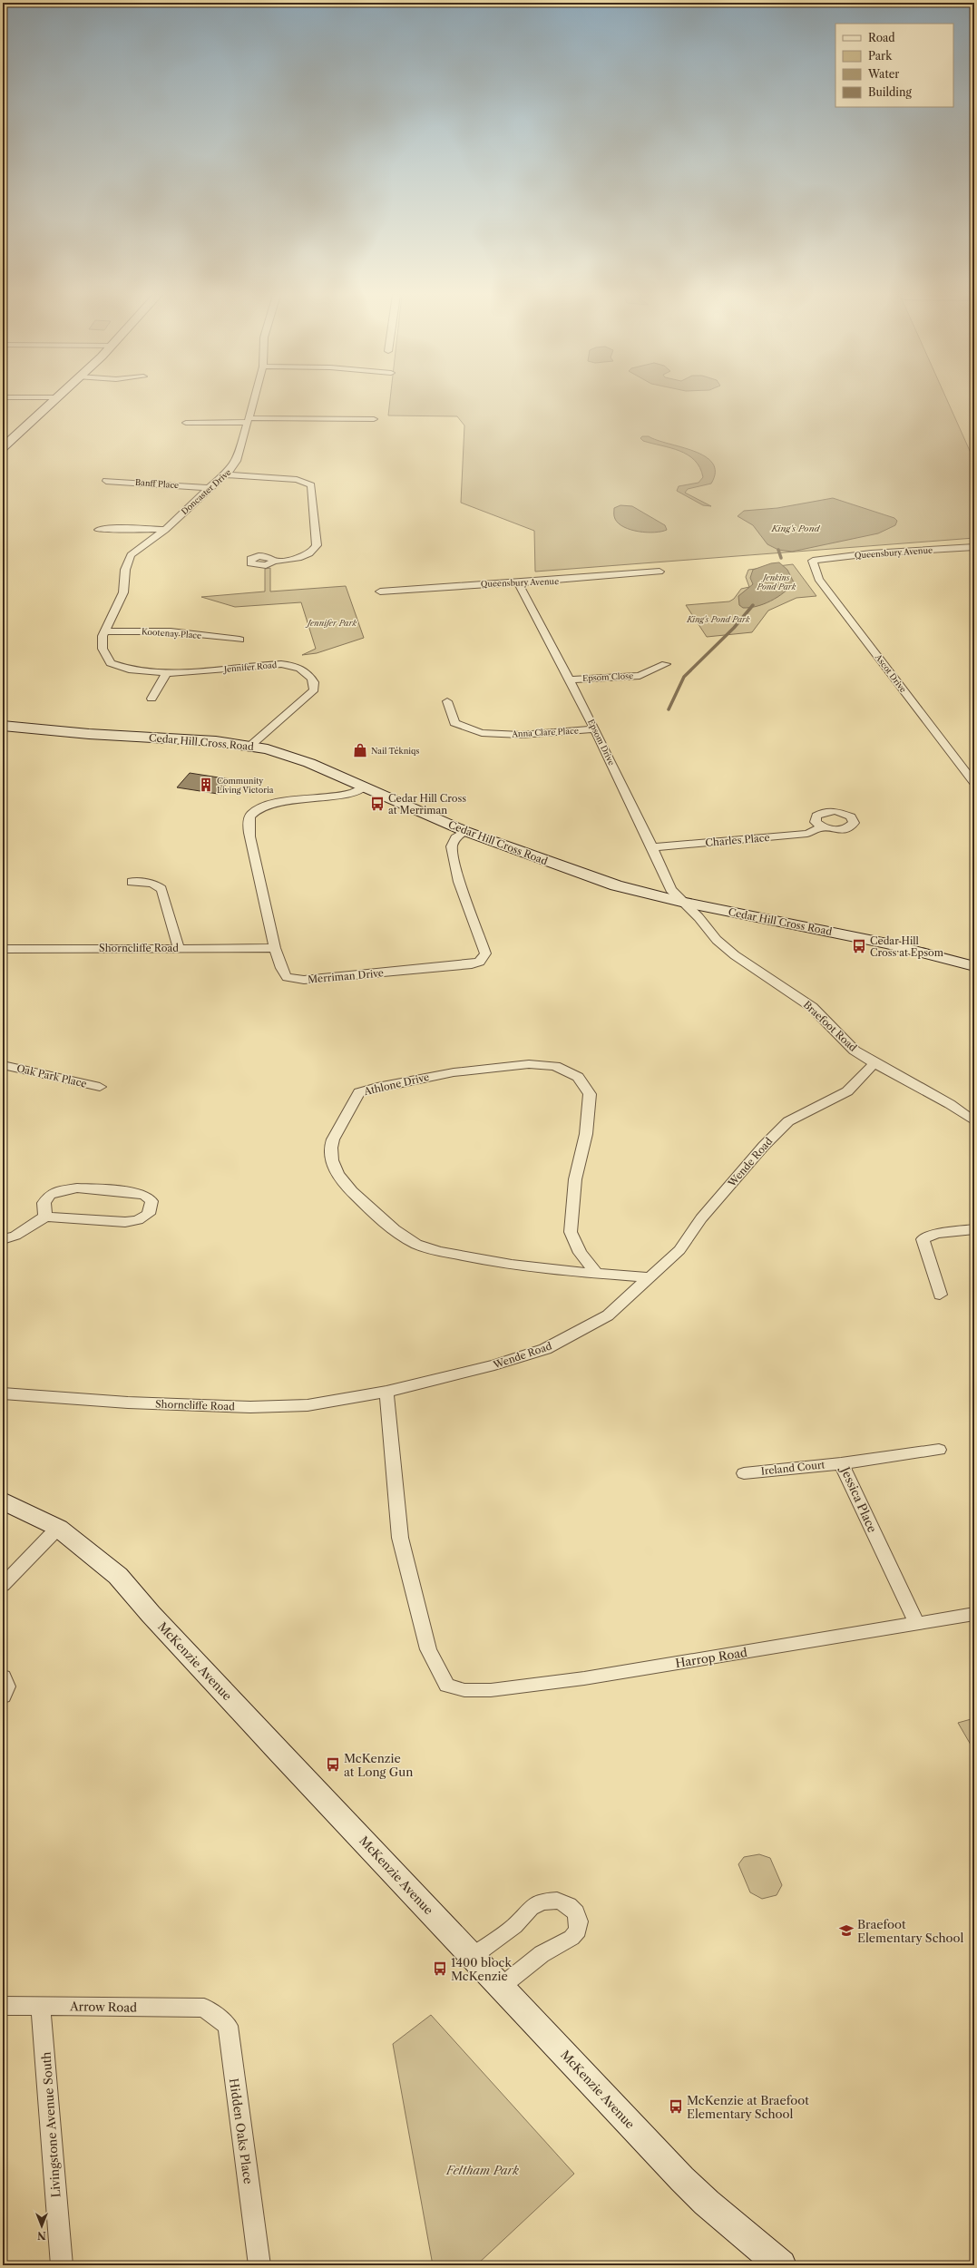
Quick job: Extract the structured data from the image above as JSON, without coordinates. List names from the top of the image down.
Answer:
{
  "streets": {
    "main road": ["Cedar Hill Cross Road", "McKenzie Avenue"],
    "street": [
      "Banff Place",
      "Doncaster Drive",
      "Queensbury Avenue",
      "Kootenay Place",
      "Jennifer Road",
      "Ascot Drive",
      "Epsom Close",
      "Anna Clare Place",
      "Epsom Drive",
      "Charles Place",
      "Shorncliffe Road",
      "Merriman Drive",
      "Braefoot Road",
      "Oak Park Place",
      "Athlone Drive",
      "Wende Road",
      "Ireland Court",
      "Jessica Place",
      "Harrop Road",
      "Arrow Road",
      "Livingstone Avenue South",
      "Hidden Oaks Place"
    ]
  },
  "crossings": [
    ["Banff Place", "Doncaster Drive"],
    ["Doncaster Drive", "Kootenay Place"],
    ["Doncaster Drive", "Jennifer Road"],
    ["Queensbury Avenue", "Ascot Drive"],
    ["Queensbury Avenue", "Epsom Drive"],
    ["Jennifer Road", "Cedar Hill Cross Road"],
    ["Epsom Close", "Epsom Drive"],
    ["Anna Clare Place", "Epsom Drive"],
    ["Cedar Hill Cross Road", "Epsom Drive"],
    ["Cedar Hill Cross Road", "Merriman Drive"],
    ["Cedar Hill Cross Road", "Braefoot Road"],
    ["Epsom Drive", "Charles Place"],
    ["Epsom Drive", "Braefoot Road"],
    ["Shorncliffe Road", "Merriman Drive"],
    ["Shorncliffe Road", "Wende Road"],
    ["Shorncliffe Road", "Harrop Road"],
    ["Braefoot Road", "Wende Road"],
    ["Athlone Drive", "Wende Road"],
    ["Wende Road", "Harrop Road"],
    ["Ireland Court", "Jessica Place"],
    ["Jessica Place", "Harrop Road"],
    ["Arrow Road", "Livingstone Avenue South"],
    ["Arrow Road", "Hidden Oaks Place"]
  ],
  "water": ["King's Pond"],
  "parks": [
    "Jenkins Pond Park",
    "King's Pond Park",
    "Jennifer Park",
    "Feltham Park"
  ],
  "places": {
    "shop": ["Nail Tékniqs"],
    "building": ["Community Living Victoria"],
    "bus stop": [
      "Cedar Hill Cross at Merriman",
      "Cedar Hill Cross at Epsom",
      "McKenzie at Long Gun",
      "1400 block McKenzie",
      "McKenzie at Braefoot Elementary School"
    ],
    "school or university": ["Braefoot Elementary School"]
  },
  "legend": [
    "Road",
    "Park",
    "Water",
    "Building"
  ],
  "north": "bottom"
}
